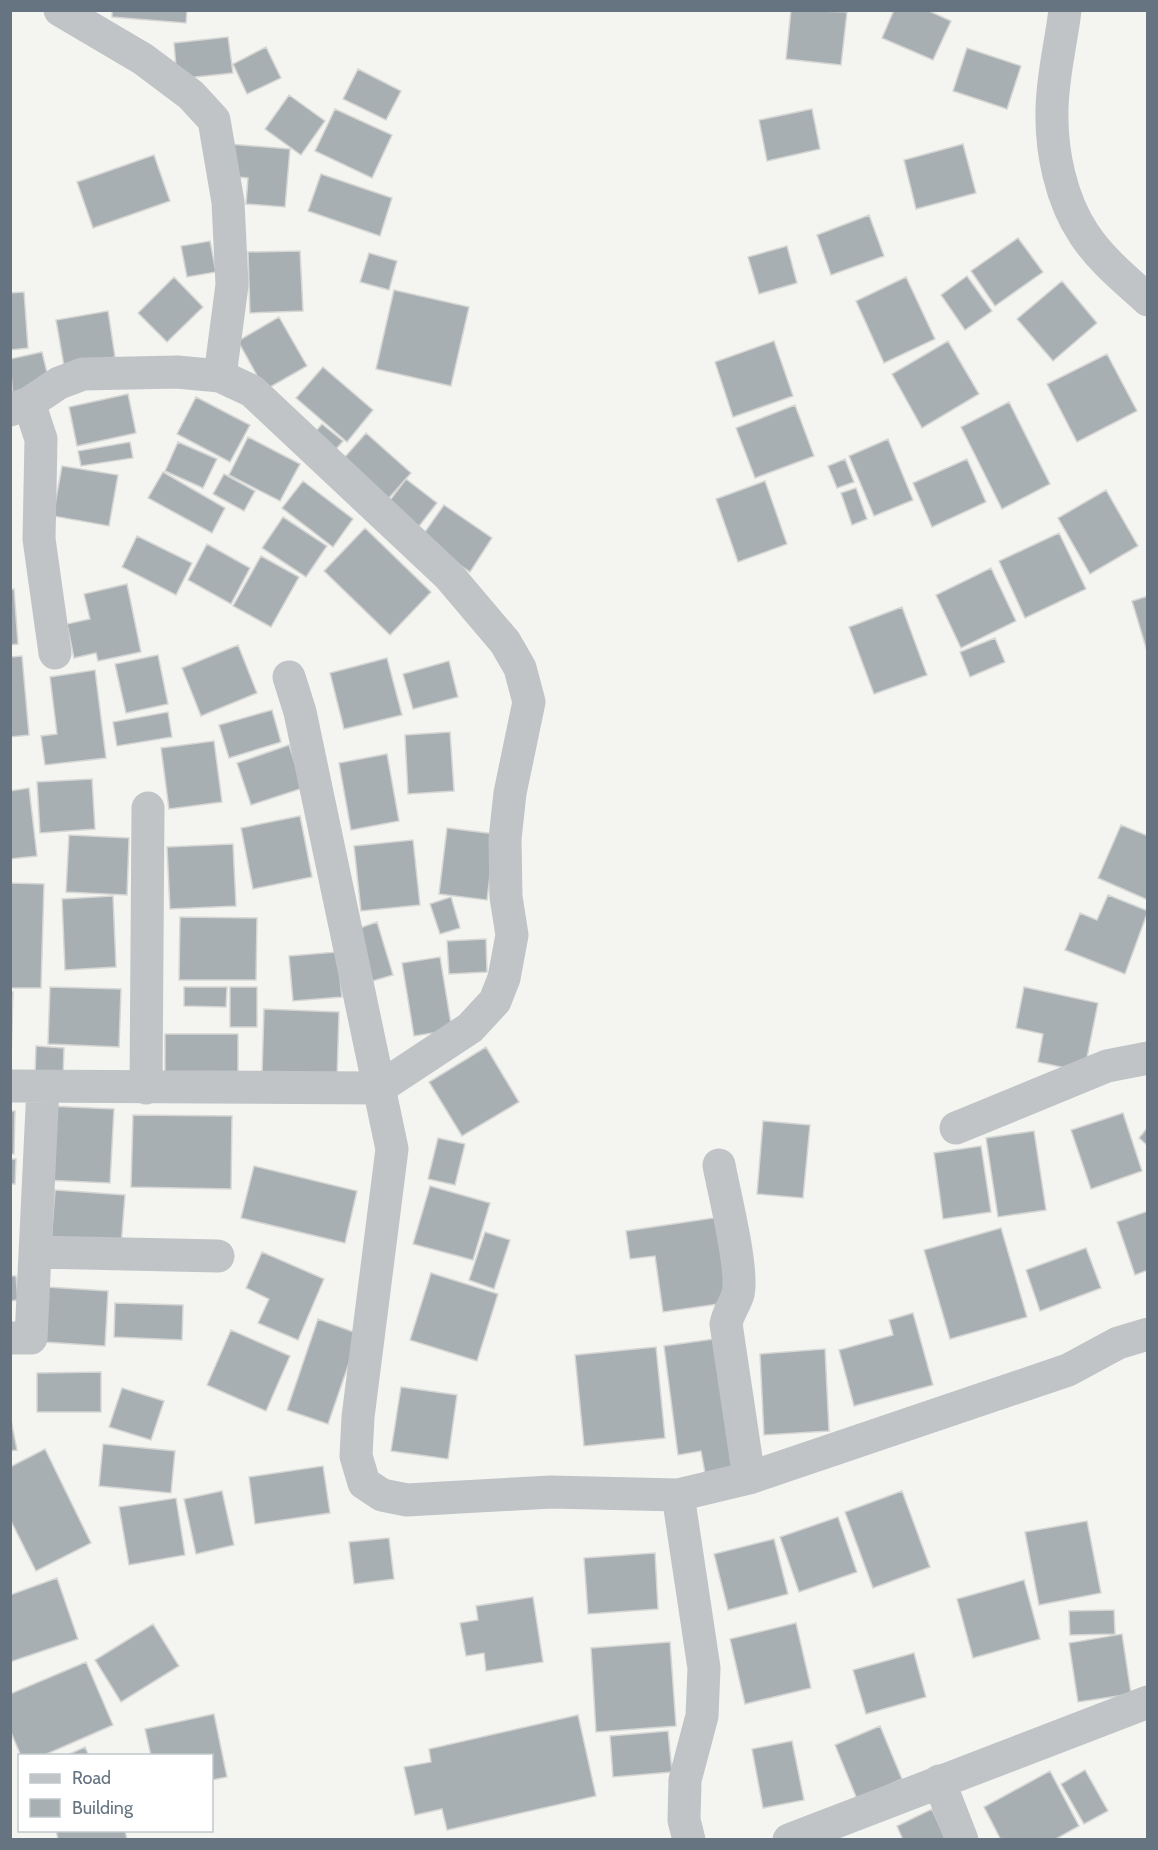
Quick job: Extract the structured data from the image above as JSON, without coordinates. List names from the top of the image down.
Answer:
{
  "legend": ["Road", "Building"]
}
